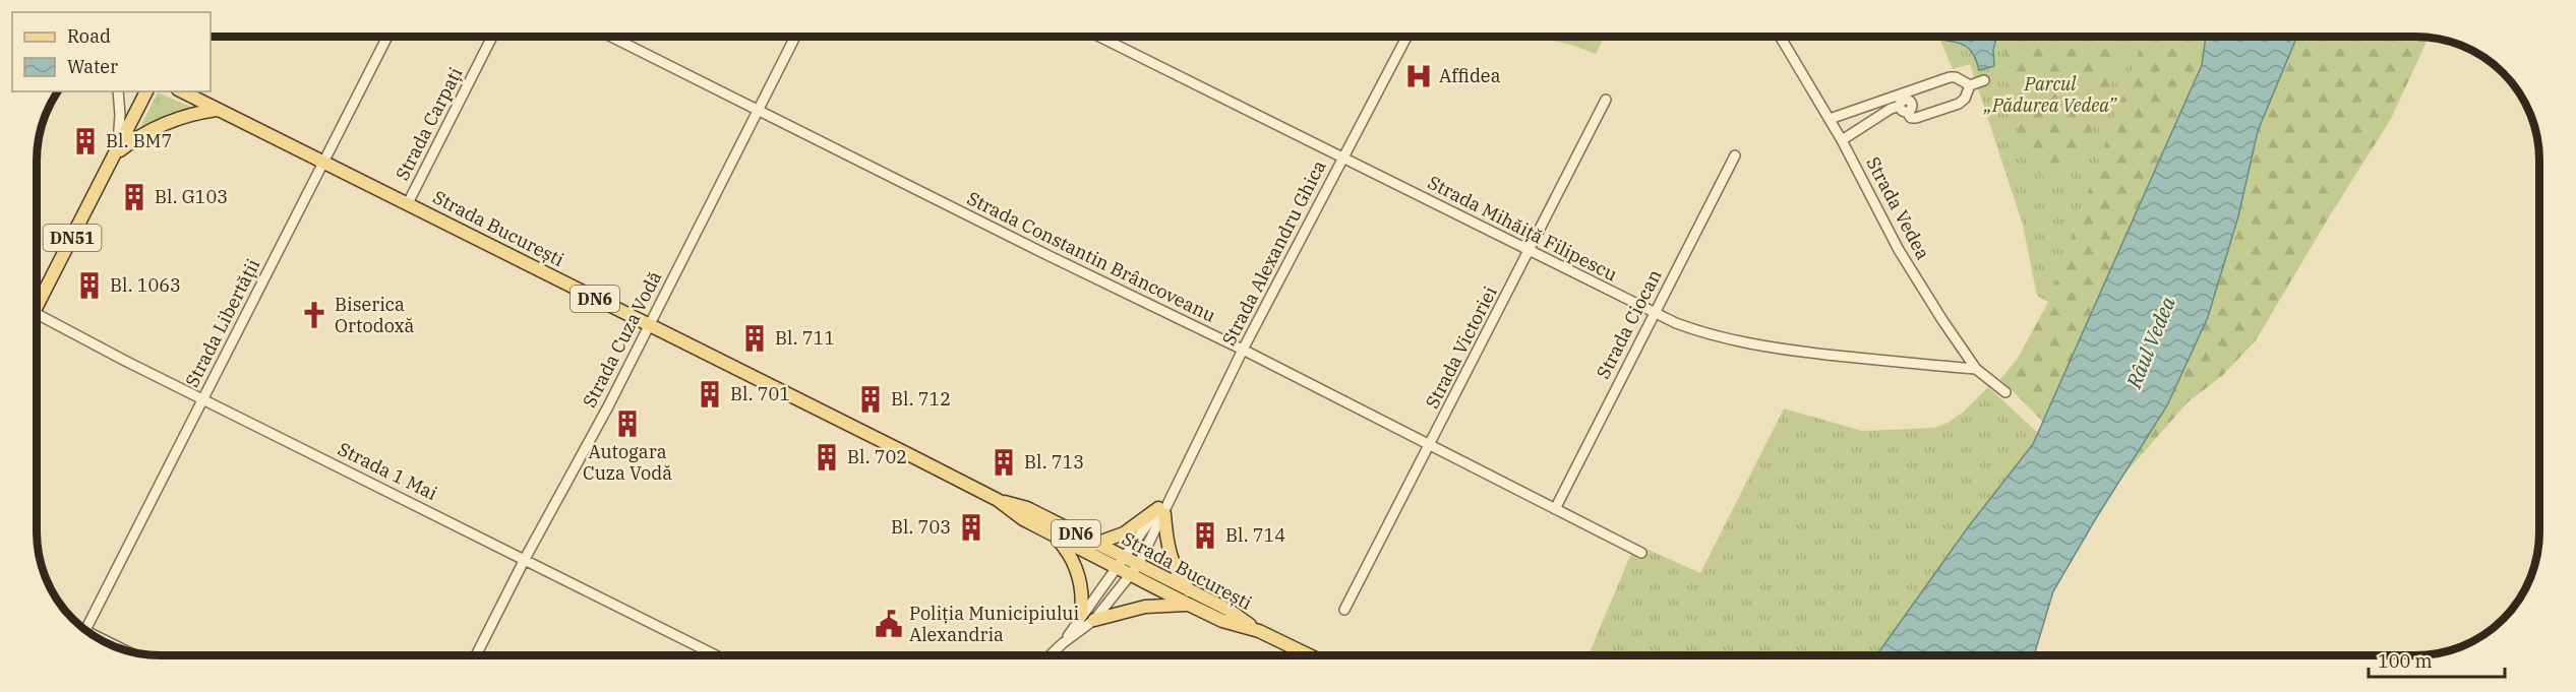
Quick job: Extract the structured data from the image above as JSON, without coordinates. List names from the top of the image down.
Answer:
{
  "streets": {
    "main road": ["Strada București", "DN51", "DN6"],
    "street": [
      "Strada Carpați",
      "Strada Vedea",
      "Strada Mihăiță Filipescu",
      "Strada Alexandru Ghica",
      "Strada Constantin Brâncoveanu",
      "Strada Libertății",
      "Strada Ciocan",
      "Strada Cuza Vodă",
      "Strada Victoriei",
      "Strada 1 Mai"
    ]
  },
  "crossings": [
    ["Strada Carpați", "Strada București"],
    ["Strada Vedea", "Strada Mihăiță Filipescu"],
    ["Strada București", "DN51"],
    ["Strada București", "Strada Alexandru Ghica"],
    ["Strada București", "Strada Libertății"],
    ["Strada București", "Strada Cuza Vodă"],
    ["Strada Mihăiță Filipescu", "Strada Alexandru Ghica"],
    ["Strada Mihăiță Filipescu", "Strada Ciocan"],
    ["Strada Mihăiță Filipescu", "Strada Victoriei"],
    ["Strada Alexandru Ghica", "Strada Constantin Brâncoveanu"],
    ["Strada Constantin Brâncoveanu", "Strada Ciocan"],
    ["Strada Constantin Brâncoveanu", "Strada Cuza Vodă"],
    ["Strada Constantin Brâncoveanu", "Strada Victoriei"],
    ["Strada Libertății", "Strada 1 Mai"],
    ["Strada Cuza Vodă", "Strada 1 Mai"]
  ],
  "water": ["Râul Vedea"],
  "parks": ["Parcul „Pădurea Vedea”"],
  "places": {
    "hospital": ["Affidea"],
    "building": [
      "Bl. BM7",
      "Bl. G103",
      "Bl. 1063",
      "Bl. 711",
      "Bl. 701",
      "Bl. 712",
      "Autogara Cuza Vodă",
      "Bl. 702",
      "Bl. 713",
      "Bl. 703",
      "Bl. 714"
    ],
    "church": ["Biserica Ortodoxă"],
    "public building": ["Poliția Municipiului Alexandria"]
  },
  "legend": ["Road", "Water"],
  "scale_bar": "100 m"
}
